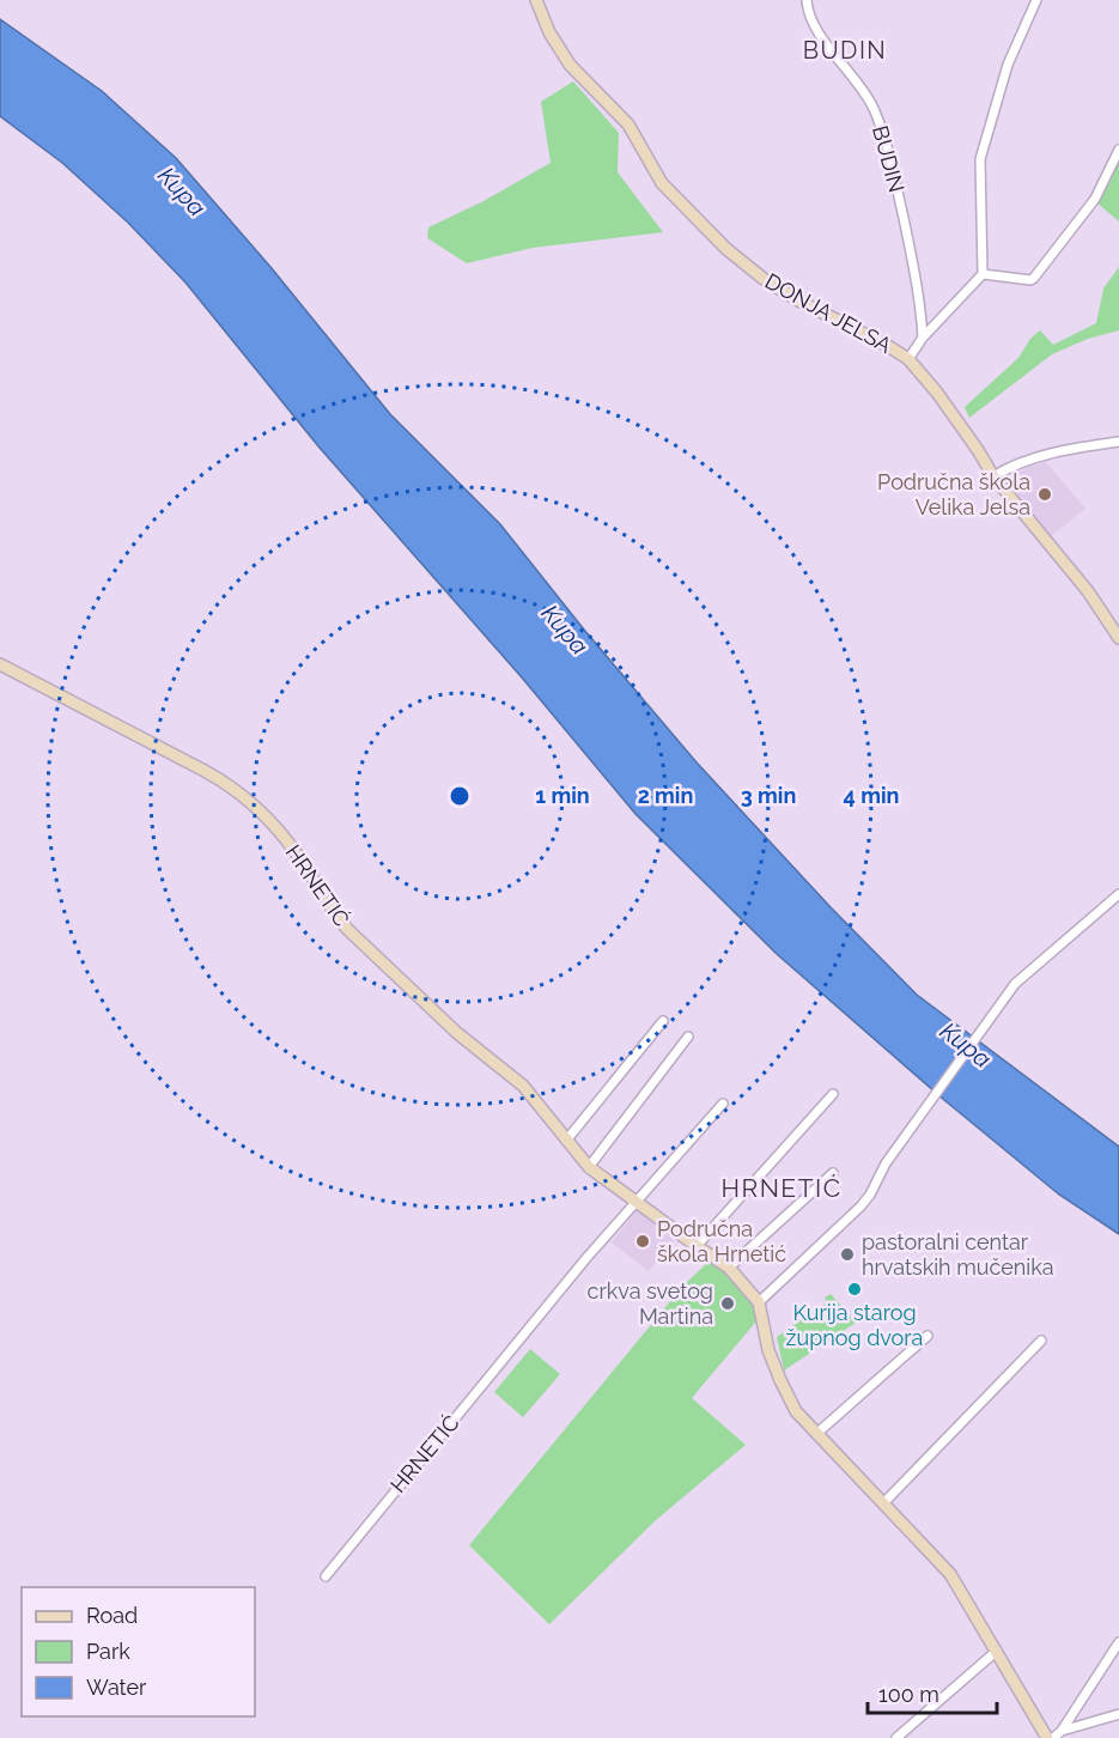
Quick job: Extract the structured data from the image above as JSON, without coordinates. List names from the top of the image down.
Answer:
{
  "streets": {
    "street": ["BUDIN", "DONJA JELSA", "HRNETIĆ"]
  },
  "crossings": [
    ["BUDIN", "DONJA JELSA"]
  ],
  "districts": ["BUDIN", "HRNETIĆ"],
  "water": ["Kupa"],
  "places": [
    "Područna škola Velika Jelsa",
    "Područna škola Hrnetić",
    "pastoralni centar hrvatskih mučenika",
    "Kurija starog župnog dvora",
    "crkva svetog Martina"
  ],
  "legend": ["Road", "Park", "Water"],
  "scale_bar": "100 m",
  "rings": [
    "1 min",
    "2 min",
    "3 min",
    "4 min"
  ]
}
